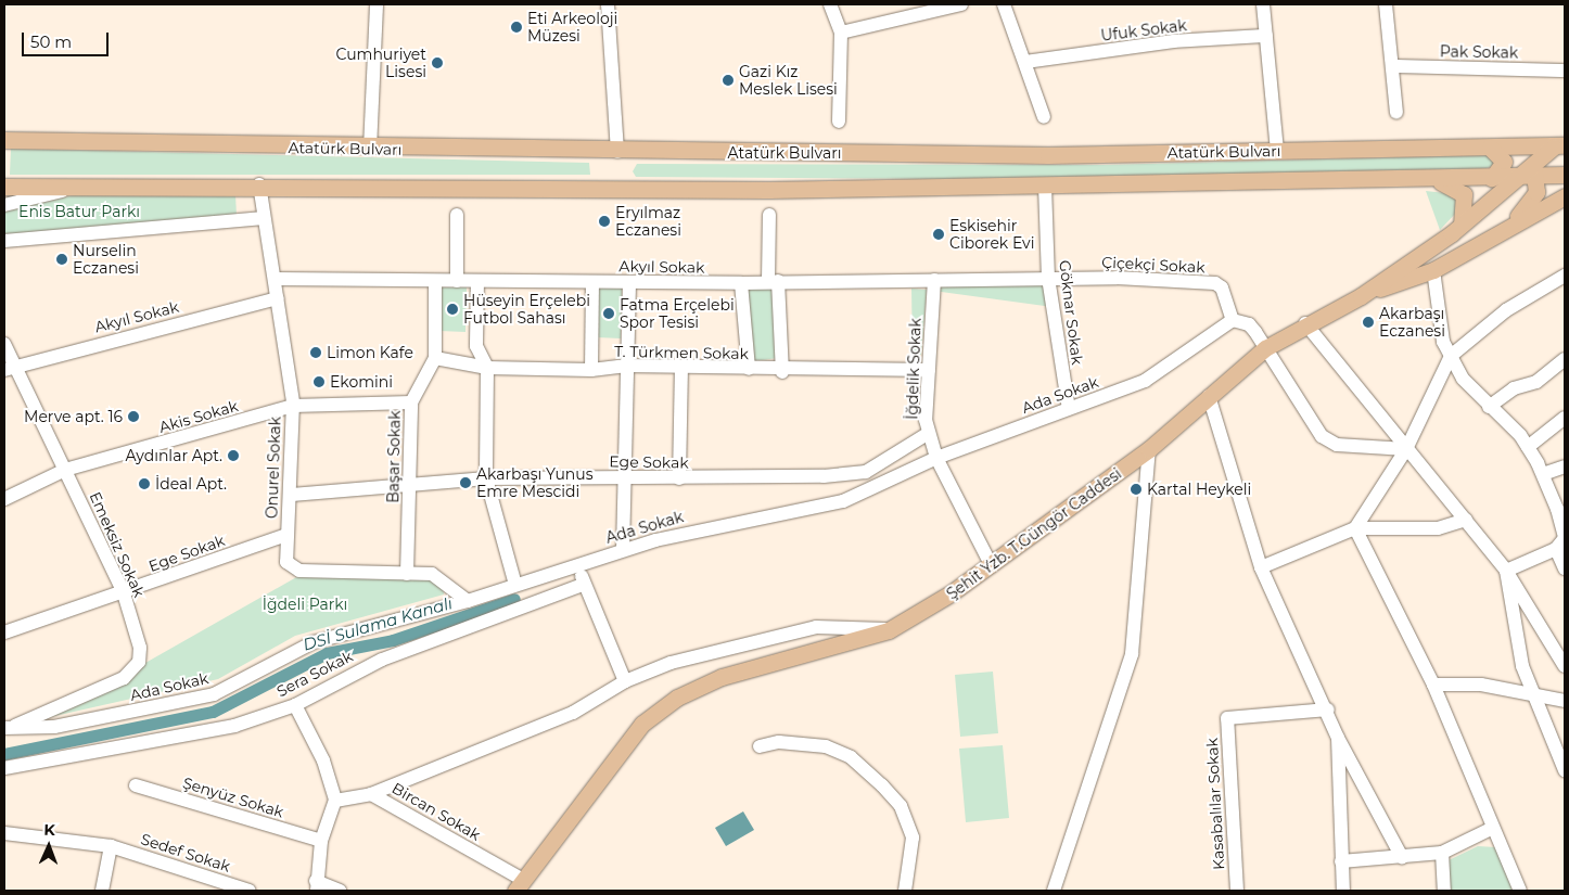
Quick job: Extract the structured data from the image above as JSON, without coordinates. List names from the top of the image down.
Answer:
{
  "streets": {
    "main road": ["Atatürk Bulvarı", "Şehit Yzb. T.Güngör Caddesi"],
    "street": [
      "Ufuk Sokak",
      "Pak Sokak",
      "Çiçekçi Sokak",
      "Akyıl Sokak",
      "Göknar Sokak",
      "T. Türkmen Sokak",
      "İğdelik Sokak",
      "Ada Sokak",
      "Akis Sokak",
      "Başar Sokak",
      "Ege Sokak",
      "Onurel Sokak",
      "Emeksiz Sokak",
      "Sera Sokak",
      "Şenyüz Sokak",
      "Kasabalılar Sokak",
      "Bircan Sokak",
      "Sedef Sokak"
    ]
  },
  "crossings": [
    ["Atatürk Bulvarı", "Göknar Sokak"],
    ["Atatürk Bulvarı", "Onurel Sokak"],
    ["Atatürk Bulvarı", "Şehit Yzb. T.Güngör Caddesi"],
    ["Çiçekçi Sokak", "Akyıl Sokak"],
    ["Çiçekçi Sokak", "Göknar Sokak"],
    ["Çiçekçi Sokak", "Ada Sokak"],
    ["Akyıl Sokak", "Göknar Sokak"],
    ["Akyıl Sokak", "İğdelik Sokak"],
    ["Akyıl Sokak", "Başar Sokak"],
    ["Akyıl Sokak", "Onurel Sokak"],
    ["Akyıl Sokak", "Emeksiz Sokak"],
    ["Göknar Sokak", "Ada Sokak"],
    ["T. Türkmen Sokak", "İğdelik Sokak"],
    ["T. Türkmen Sokak", "Başar Sokak"],
    ["İğdelik Sokak", "Ada Sokak"],
    ["İğdelik Sokak", "Ege Sokak"],
    ["İğdelik Sokak", "Şehit Yzb. T.Güngör Caddesi"],
    ["Ada Sokak", "Onurel Sokak"],
    ["Ada Sokak", "Emeksiz Sokak"],
    ["Akis Sokak", "Başar Sokak"],
    ["Akis Sokak", "Onurel Sokak"],
    ["Akis Sokak", "Emeksiz Sokak"],
    ["Başar Sokak", "Ege Sokak"],
    ["Başar Sokak", "Onurel Sokak"],
    ["Ege Sokak", "Onurel Sokak"],
    ["Ege Sokak", "Emeksiz Sokak"],
    ["Şehit Yzb. T.Güngör Caddesi", "Bircan Sokak"]
  ],
  "water": ["DSİ Sulama Kanalı"],
  "parks": ["Enis Batur Parkı", "İğdeli Parkı"],
  "places": [
    "Eti Arkeoloji Müzesi",
    "Cumhuriyet Lisesi",
    "Gazi Kız Meslek Lisesi",
    "Eryılmaz Eczanesi",
    "Eskisehir Ciborek Evi",
    "Nurselin Eczanesi",
    "Hüseyin Erçelebi Futbol Sahası",
    "Fatma Erçelebi Spor Tesisi",
    "Akarbaşı Eczanesi",
    "Limon Kafe",
    "Ekomini",
    "Merve apt. 16",
    "Aydınlar Apt.",
    "Akarbaşı Yunus Emre Mescidi",
    "İdeal Apt.",
    "Kartal Heykeli"
  ],
  "scale_bar": "50 m",
  "north": "top"
}
